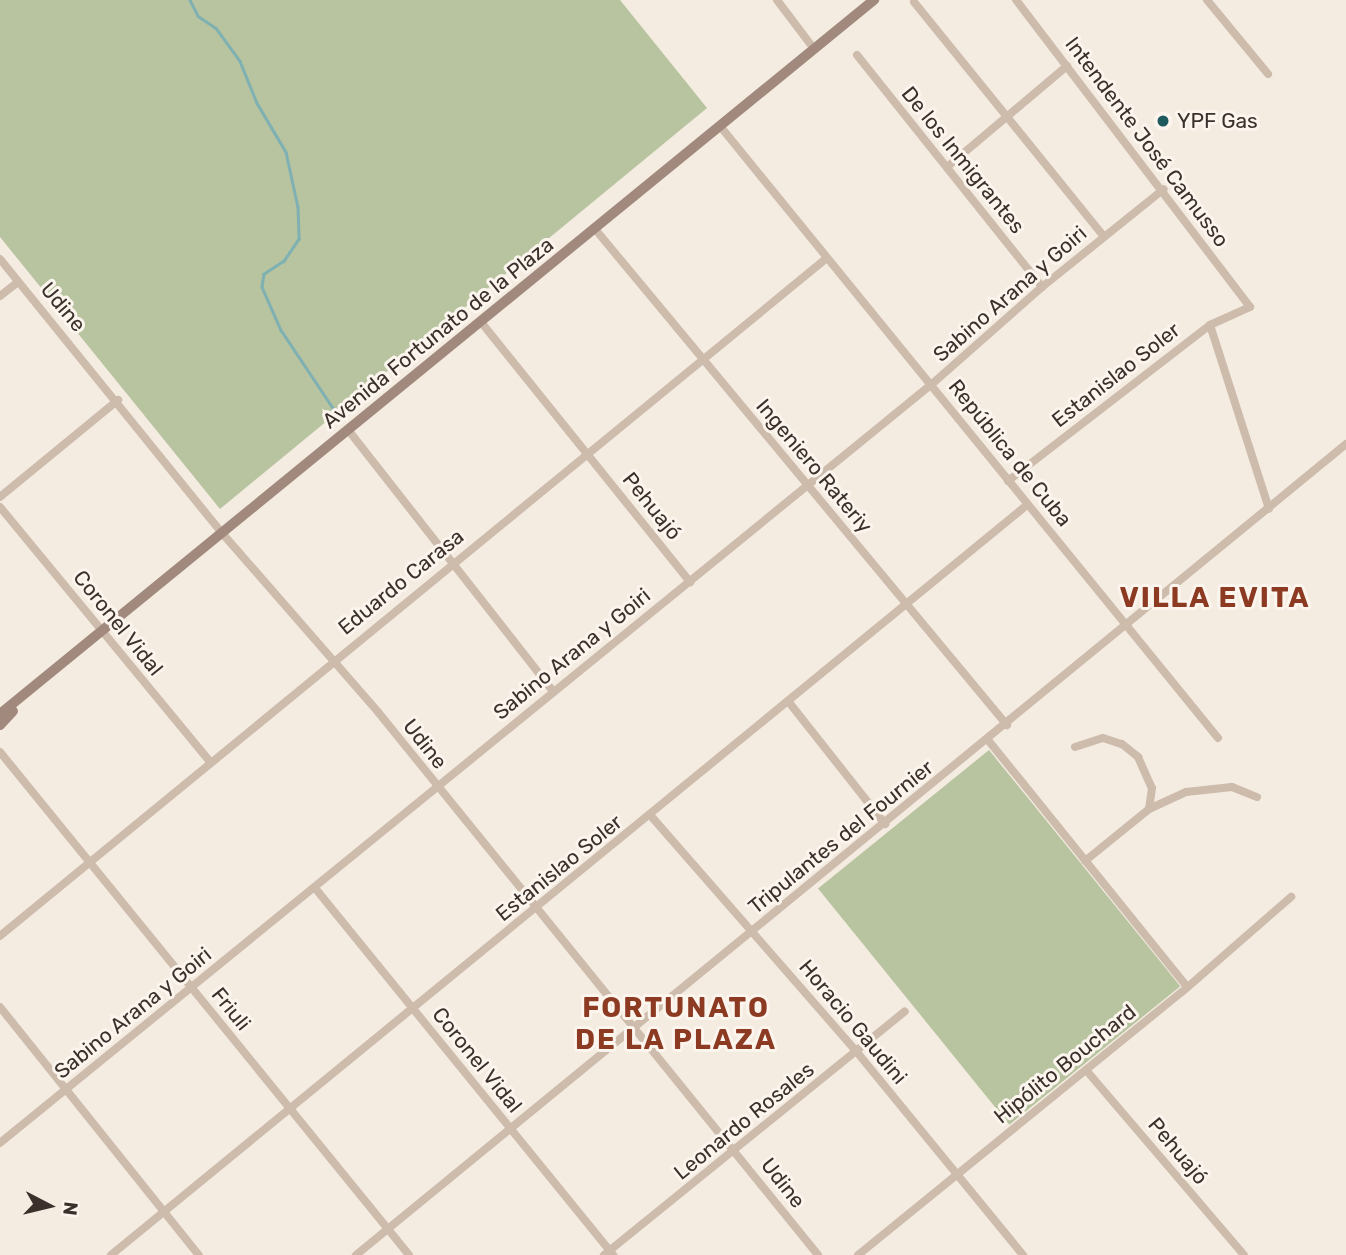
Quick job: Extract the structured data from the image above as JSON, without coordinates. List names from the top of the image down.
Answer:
{
  "streets": {
    "main road": ["Avenida Fortunato de la Plaza"],
    "street": [
      "Intendente José Camusso",
      "De los Inmigrantes",
      "Sabino Arana y Goiri",
      "Udine",
      "Estanislao Soler",
      "República de Cuba",
      "Ingeniero Rateriy",
      "Pehuajó",
      "Eduardo Carasa",
      "Coronel Vidal",
      "Tripulantes del Fournier",
      "Friuli",
      "Horacio Gaudini",
      "Hipólito Bouchard",
      "Leonardo Rosales"
    ]
  },
  "crossings": [
    ["Intendente José Camusso", "Sabino Arana y Goiri"],
    ["Intendente José Camusso", "Estanislao Soler"],
    ["De los Inmigrantes", "Sabino Arana y Goiri"],
    ["Sabino Arana y Goiri", "Udine"],
    ["Sabino Arana y Goiri", "República de Cuba"],
    ["Sabino Arana y Goiri", "Ingeniero Rateriy"],
    ["Sabino Arana y Goiri", "Pehuajó"],
    ["Sabino Arana y Goiri", "Coronel Vidal"],
    ["Sabino Arana y Goiri", "Friuli"],
    ["Udine", "Avenida Fortunato de la Plaza"],
    ["Udine", "Estanislao Soler"],
    ["Udine", "Eduardo Carasa"],
    ["Udine", "Tripulantes del Fournier"],
    ["Udine", "Leonardo Rosales"],
    ["Avenida Fortunato de la Plaza", "República de Cuba"],
    ["Avenida Fortunato de la Plaza", "Ingeniero Rateriy"],
    ["Avenida Fortunato de la Plaza", "Pehuajó"],
    ["Avenida Fortunato de la Plaza", "Coronel Vidal"],
    ["Estanislao Soler", "República de Cuba"],
    ["Estanislao Soler", "Ingeniero Rateriy"],
    ["Estanislao Soler", "Coronel Vidal"],
    ["Estanislao Soler", "Friuli"],
    ["Estanislao Soler", "Horacio Gaudini"],
    ["República de Cuba", "Eduardo Carasa"],
    ["República de Cuba", "Tripulantes del Fournier"],
    ["Ingeniero Rateriy", "Eduardo Carasa"],
    ["Ingeniero Rateriy", "Tripulantes del Fournier"],
    ["Pehuajó", "Eduardo Carasa"],
    ["Pehuajó", "Hipólito Bouchard"],
    ["Eduardo Carasa", "Coronel Vidal"],
    ["Eduardo Carasa", "Friuli"],
    ["Coronel Vidal", "Tripulantes del Fournier"],
    ["Coronel Vidal", "Leonardo Rosales"],
    ["Tripulantes del Fournier", "Friuli"],
    ["Tripulantes del Fournier", "Horacio Gaudini"],
    ["Horacio Gaudini", "Hipólito Bouchard"],
    ["Horacio Gaudini", "Leonardo Rosales"]
  ],
  "districts": ["VILLA EVITA", "FORTUNATO DE LA PLAZA"],
  "places": ["YPF Gas"],
  "north": "right"
}
